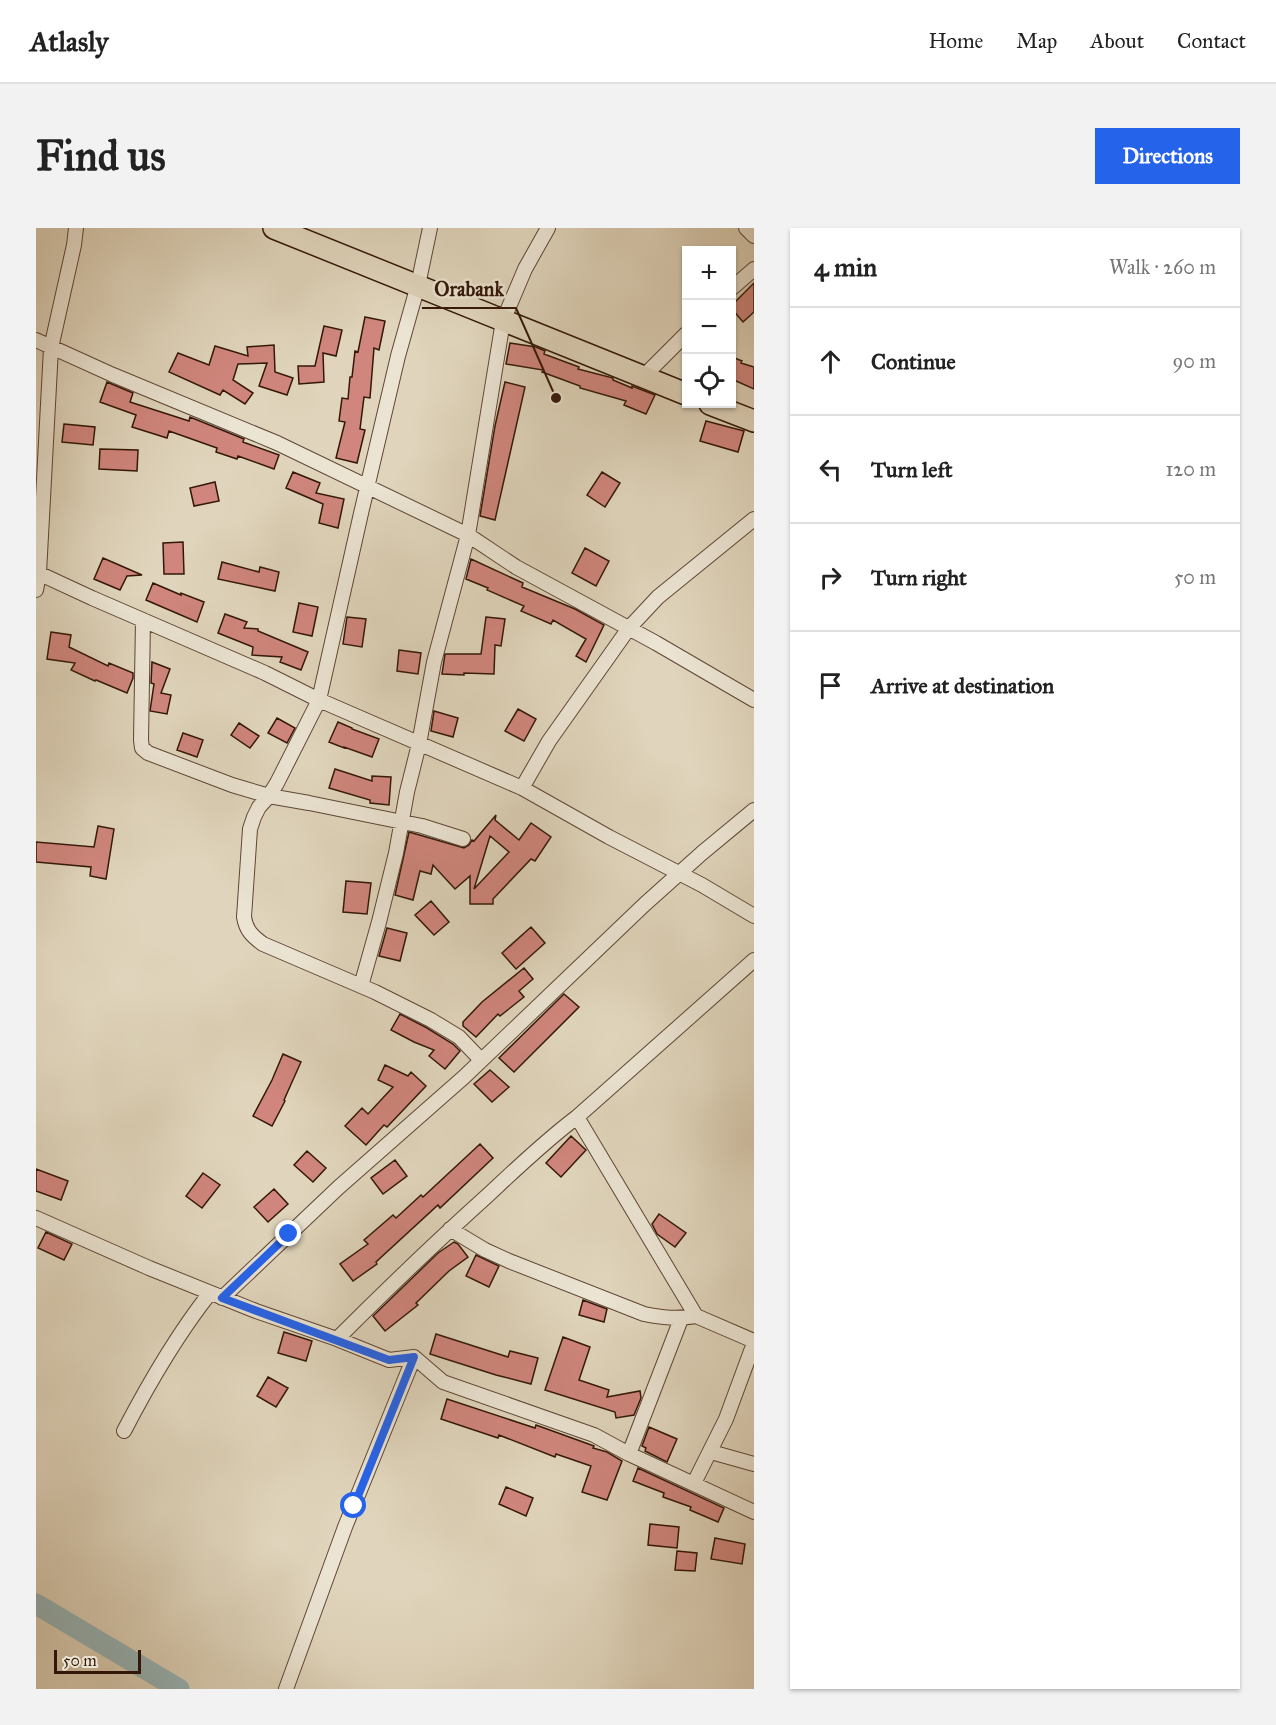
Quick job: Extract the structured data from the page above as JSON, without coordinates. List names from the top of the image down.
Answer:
{
  "places": ["Orabank"],
  "scale_bar": "50 m",
  "page": {
    "header": "Atlasly",
    "nav": [
      "Home",
      "Map",
      "About",
      "Contact"
    ],
    "buttons": "Directions",
    "title": "Find us",
    "heading": ["4 min", "Walk · 260 m"],
    "map_buttons": ["+", "−"],
    "list": [
      ["Continue", "90 m"],
      ["Turn left", "120 m"],
      ["Turn right", "50 m"],
      "Arrive at destination"
    ],
    "scale": "50 m"
  }
}
